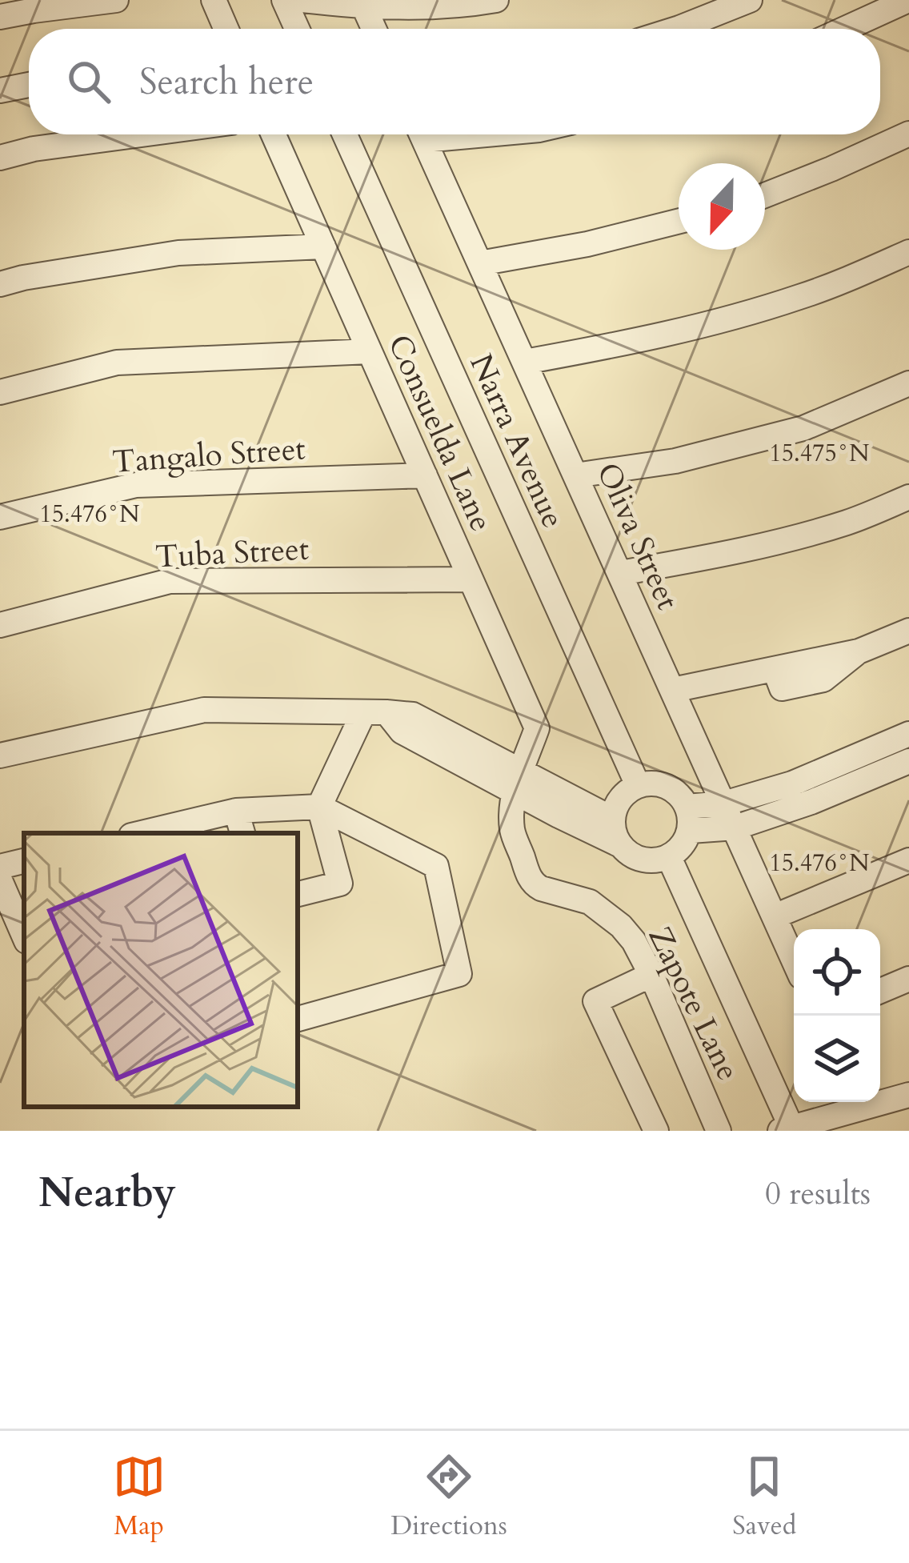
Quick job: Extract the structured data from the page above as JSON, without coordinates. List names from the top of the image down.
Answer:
{
  "streets": {
    "street": [
      "Consuelda Lane",
      "Narra Avenue",
      "Tangalo Street",
      "Oliva Street",
      "Tuba Street",
      "Zapote Lane"
    ]
  },
  "crossings": [
    ["Consuelda Lane", "Tangalo Street"],
    ["Consuelda Lane", "Tuba Street"],
    ["Consuelda Lane", "Zapote Lane"]
  ],
  "north": "bottom",
  "page": {
    "search": "Search here",
    "heading": ["Nearby", "0 results"],
    "nav": ["Map", "Directions", "Saved"]
  },
  "coordinates": ["15.475°N", "15.476°N"]
}
